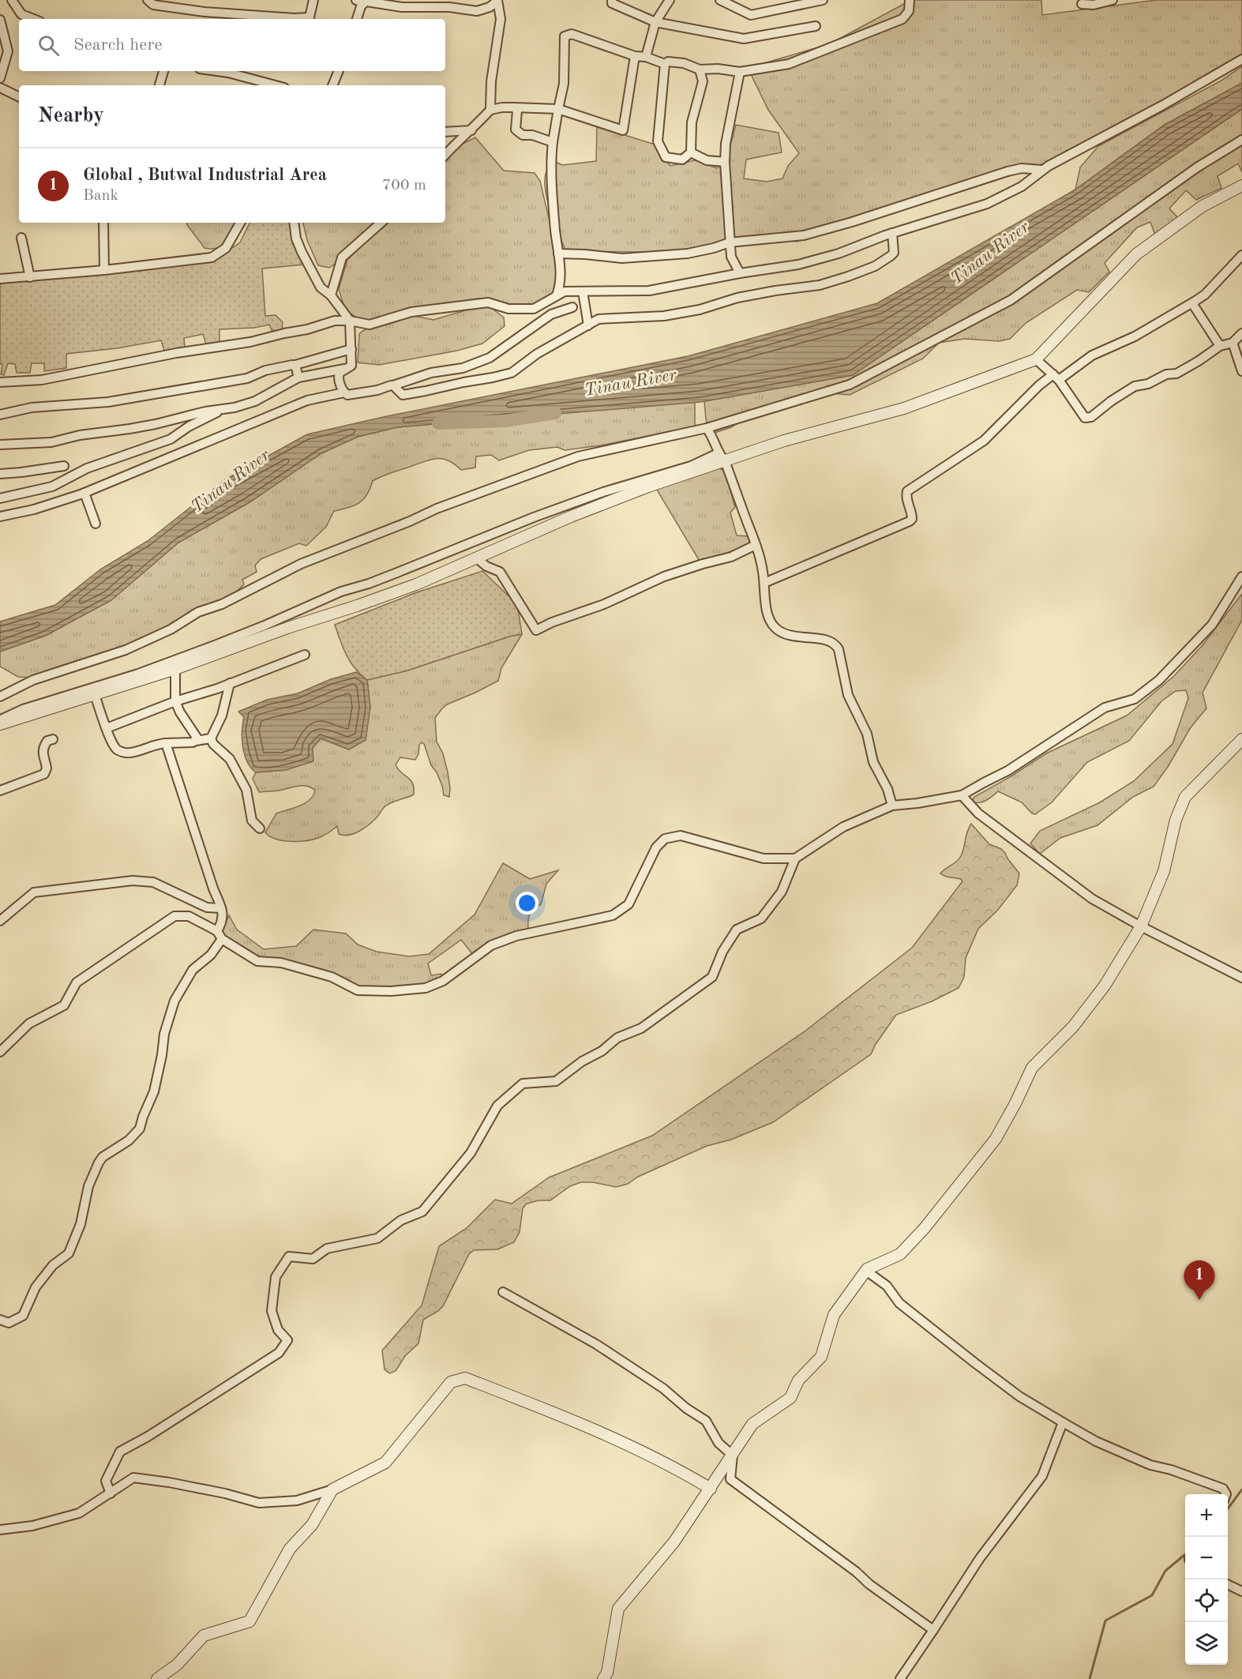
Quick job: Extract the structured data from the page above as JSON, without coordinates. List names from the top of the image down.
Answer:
{
  "water": ["Tinau River"],
  "page": {
    "search": "Search here",
    "heading": "Nearby",
    "list": [
      {
        "mark": "1",
        "name": "Global , Butwal Industrial Area",
        "note": "Bank",
        "value": "700 m"
      }
    ],
    "pins": "1",
    "map_buttons": ["+", "−"]
  }
}
